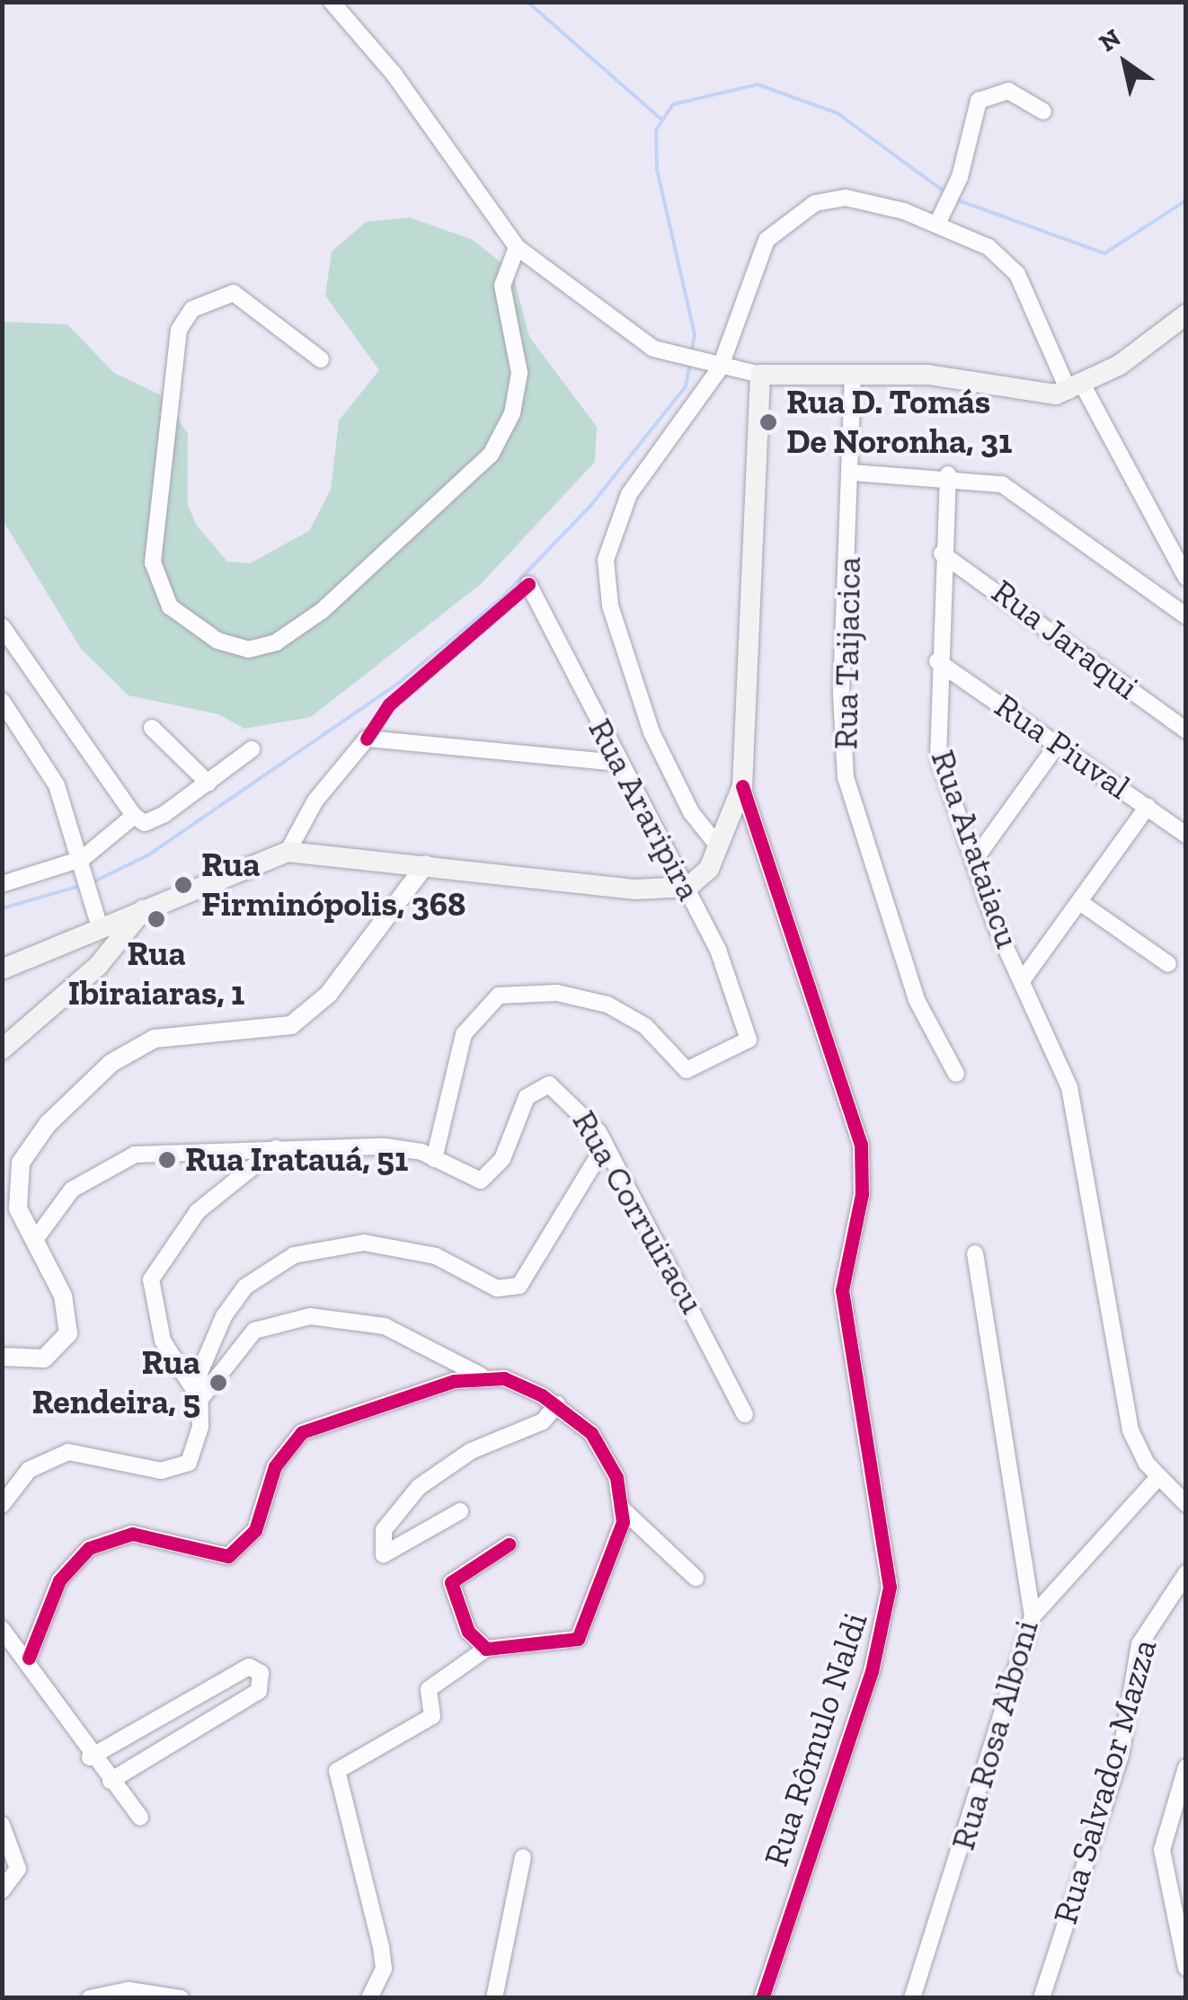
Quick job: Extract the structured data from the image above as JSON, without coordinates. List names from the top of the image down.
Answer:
{
  "streets": {
    "street": [
      "Rua Jaraqui",
      "Rua Taijacica",
      "Rua Piuval",
      "Rua Araripira",
      "Rua Arataiacu",
      "Rua Corruiracu",
      "Rua Rosa Alboni",
      "Rua Rômulo Naldi",
      "Rua Salvador Mazza"
    ]
  },
  "crossings": [
    ["Rua Jaraqui", "Rua Arataiacu"],
    ["Rua Piuval", "Rua Arataiacu"],
    ["Rua Araripira", "Rua Corruiracu"]
  ],
  "places": [
    "Rua D. Tomás De Noronha, 31",
    "Rua Firminópolis, 368",
    "Rua Ibiraiaras, 1",
    "Rua Iratauá, 51",
    "Rua Rendeira, 5"
  ],
  "north": "top left"
}
